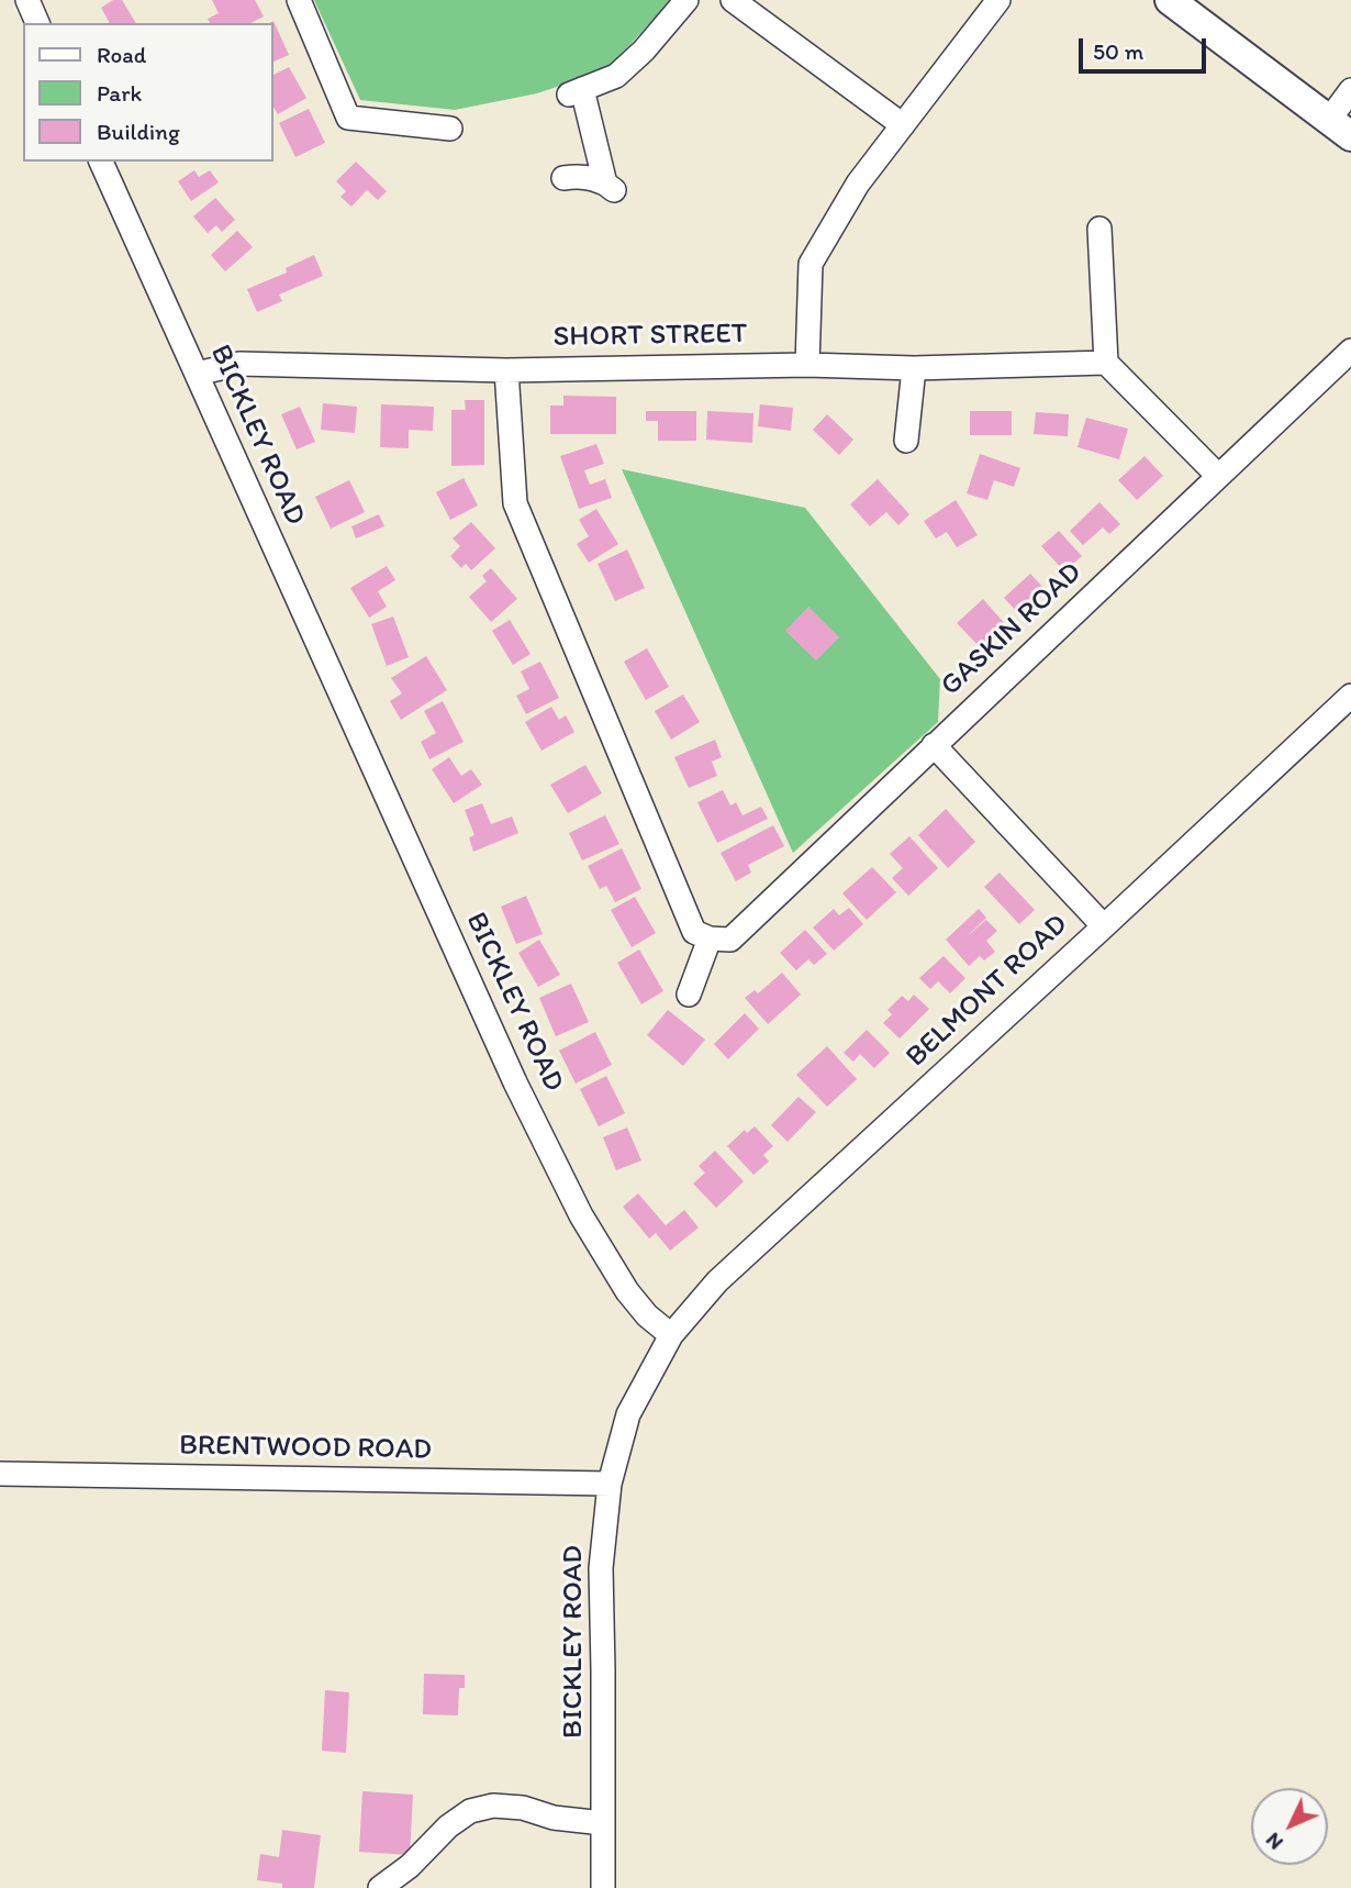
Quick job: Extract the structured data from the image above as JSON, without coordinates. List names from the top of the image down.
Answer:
{
  "streets": {
    "street": [
      "SHORT STREET",
      "BICKLEY ROAD",
      "GASKIN ROAD",
      "BELMONT ROAD",
      "BRENTWOOD ROAD"
    ]
  },
  "crossings": [
    ["SHORT STREET", "BICKLEY ROAD"],
    ["BICKLEY ROAD", "BELMONT ROAD"],
    ["BICKLEY ROAD", "BRENTWOOD ROAD"]
  ],
  "legend": ["Road", "Park", "Building"],
  "scale_bar": "50 m",
  "north": "bottom left"
}
